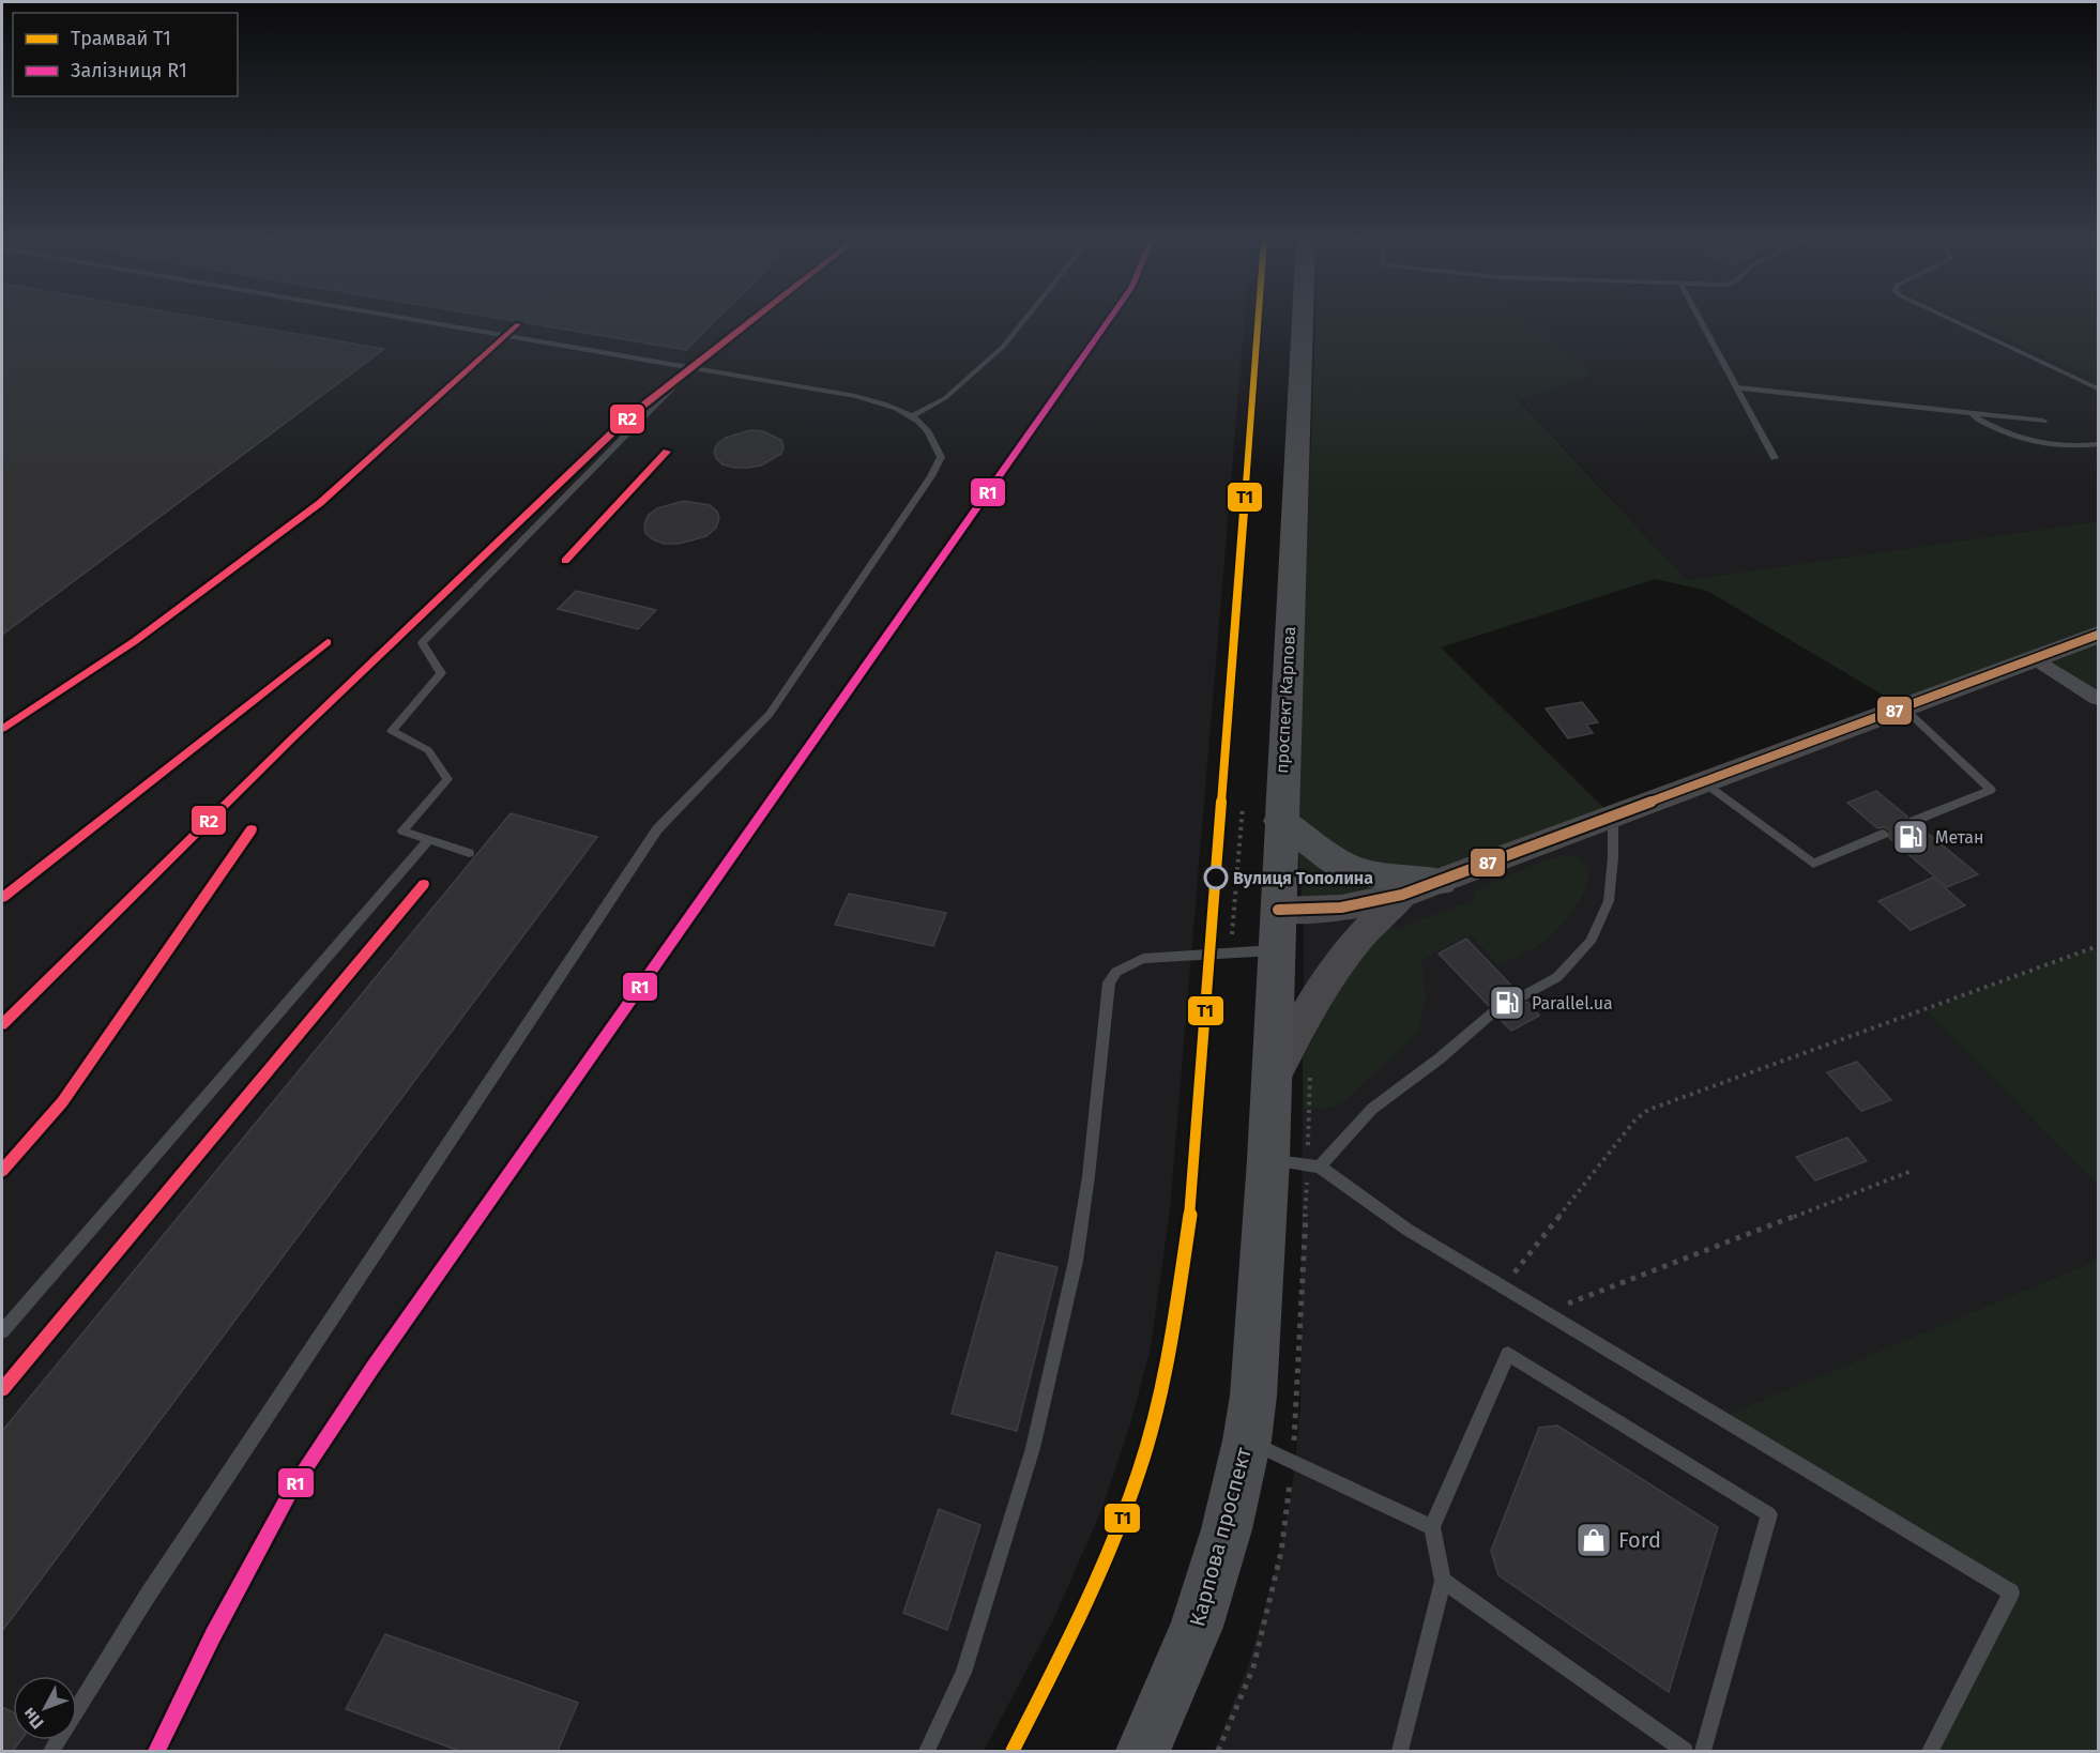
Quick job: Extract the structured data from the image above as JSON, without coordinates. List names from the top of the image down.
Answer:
{
  "streets": {
    "main road": ["проспект Карпова", "Карпова проспект"]
  },
  "crossings": [
    ["проспект Карпова", "Карпова проспект"]
  ],
  "places": {
    "fuel station": ["Метан", "Parallel.ua"],
    "other": ["Вулиця Тополина"],
    "shop": ["Ford"]
  },
  "lines": [
    "tram line T1",
    "rail line R1",
    "transit line R2",
    "transit line 87"
  ],
  "legend": ["Трамвай T1", "Залізниця R1"],
  "north": "bottom left"
}
